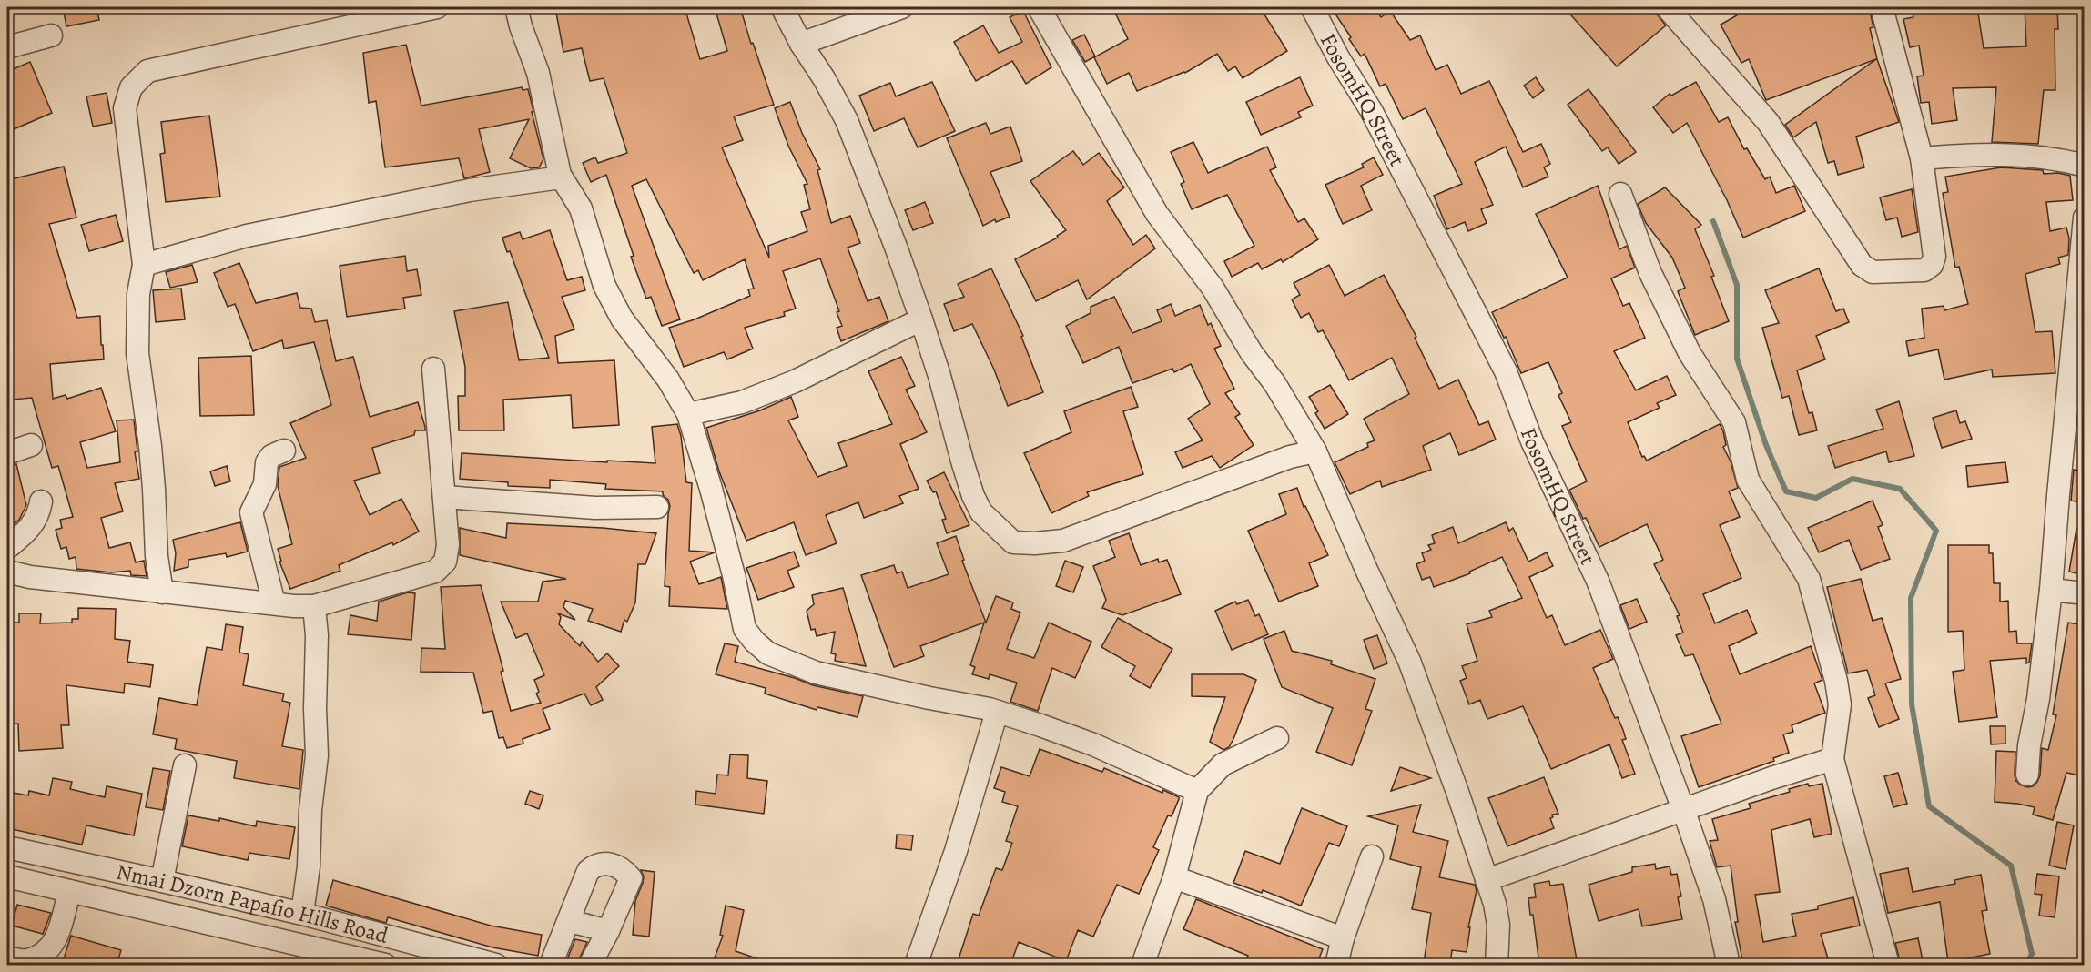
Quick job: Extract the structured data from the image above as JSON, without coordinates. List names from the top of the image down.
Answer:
{
  "streets": {
    "street": ["FosomHQ Street", "Nmai Dzorn Papafio Hills Road"]
  }
}
